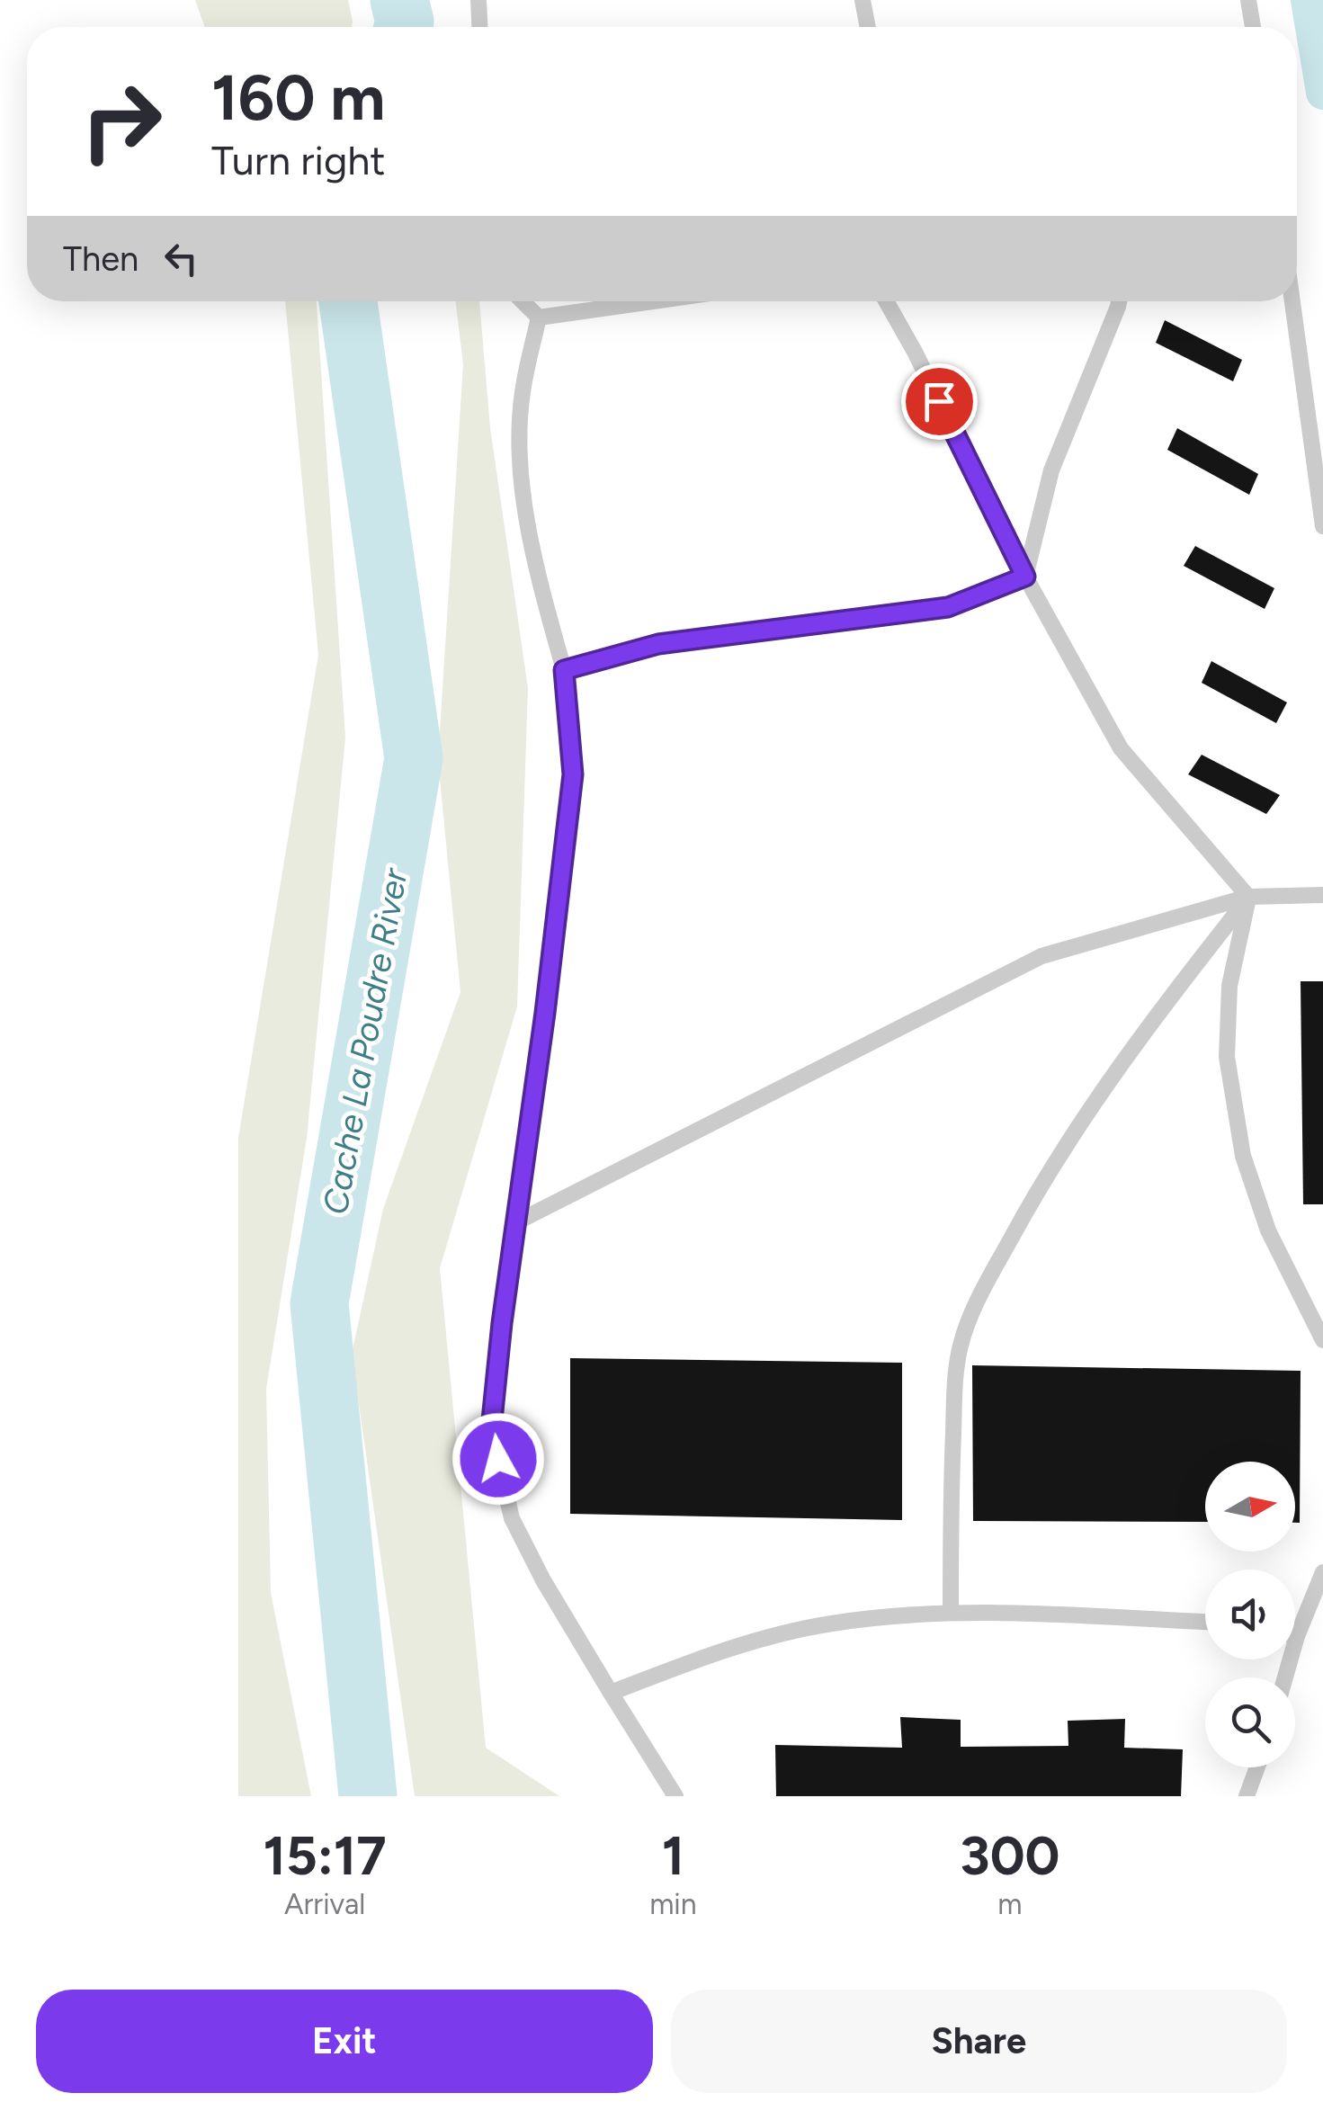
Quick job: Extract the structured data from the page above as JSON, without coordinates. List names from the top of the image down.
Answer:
{
  "water": ["Cache La Poudre River"],
  "north": "right",
  "page": {
    "turn": ["160 m", "Turn right"],
    "then": "Then",
    "eta": [
      "15:17",
      "Arrival",
      "1",
      "min",
      "300",
      "m"
    ],
    "buttons": ["Exit", "Share"]
  }
}
